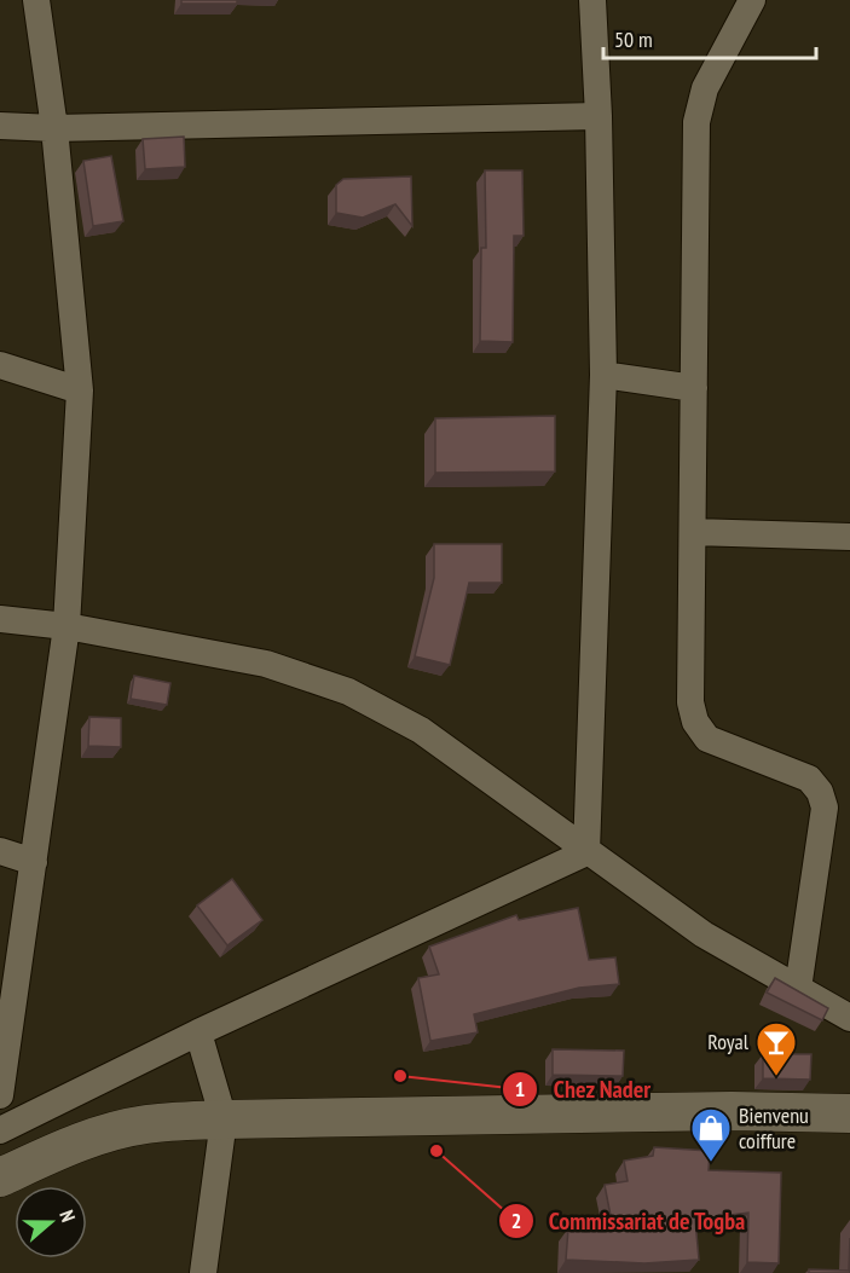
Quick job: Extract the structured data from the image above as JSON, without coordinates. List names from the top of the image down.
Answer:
{
  "places": {
    "other": ["Chez Nader", "Commissariat de Togba"],
    "bar": ["Royal"],
    "shop": ["Bienvenu coiffure"]
  },
  "scale_bar": "50 m",
  "north": "right"
}
